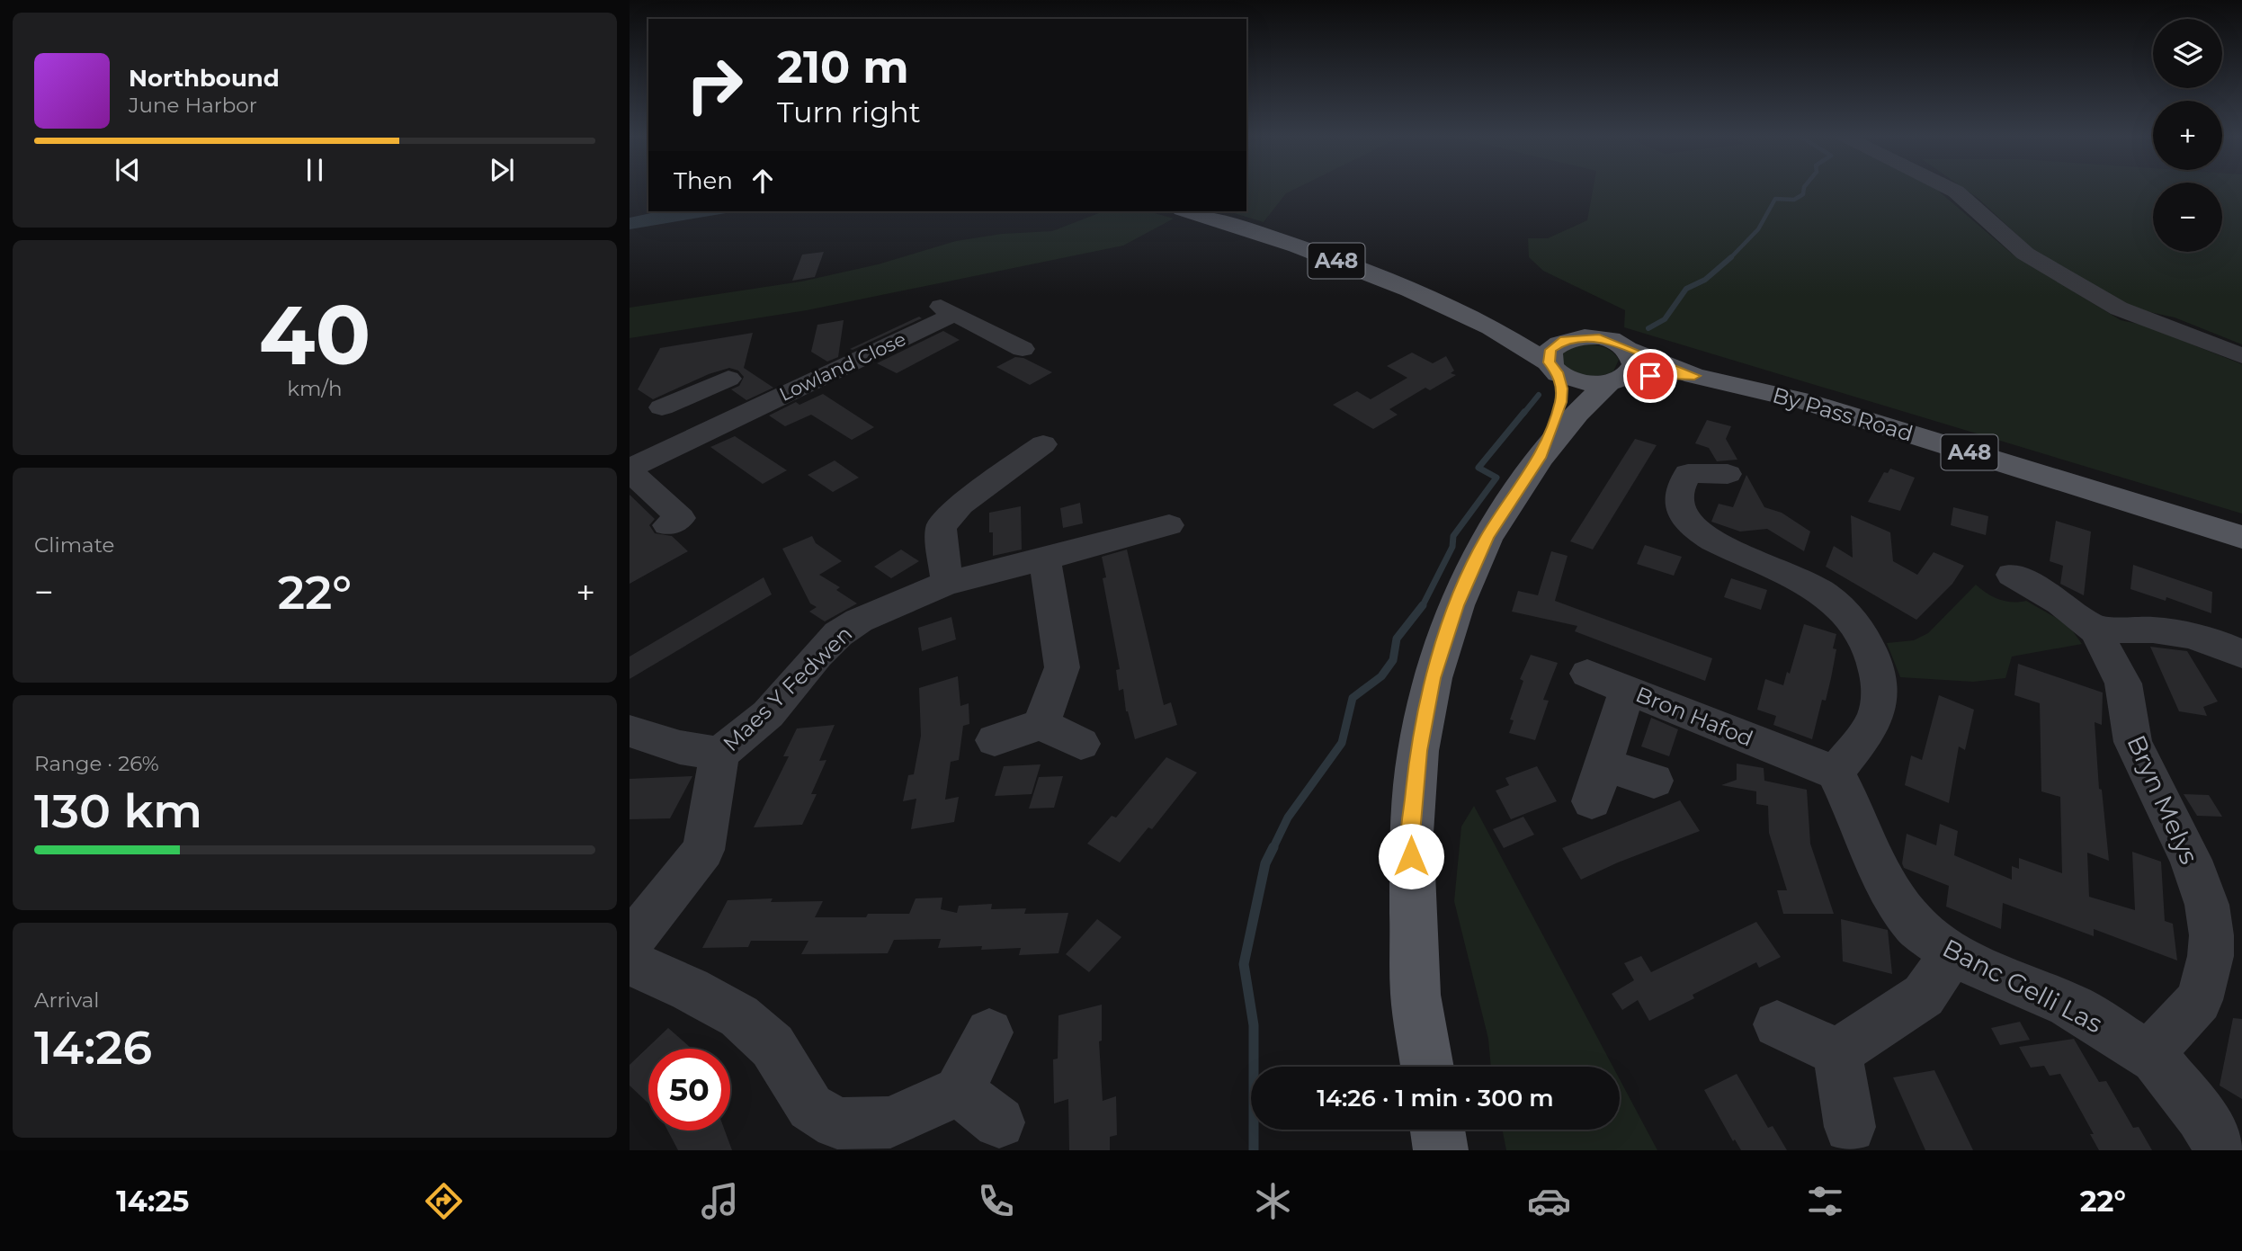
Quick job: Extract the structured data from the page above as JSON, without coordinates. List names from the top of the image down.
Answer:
{
  "streets": {
    "main road": ["A48", "By Pass Road"],
    "street": [
      "Lowland Close",
      "Maes Y Fedwen",
      "Bron Hafod",
      "Bryn Melys",
      "Banc Gelli Las"
    ]
  },
  "crossings": [
    ["A48", "By Pass Road"],
    ["Bron Hafod", "Banc Gelli Las"],
    ["Bryn Melys", "Banc Gelli Las"]
  ],
  "page": {
    "map_buttons": ["+", "−"],
    "turn": ["210 m", "Turn right"],
    "song": ["Northbound", "June Harbor"],
    "then": "Then",
    "tile": [
      ["40", "km/h"],
      "Climate",
      ["Range · 26%", "130 km"],
      ["Arrival", "14:26"]
    ],
    "heat": ["−", "22°", "+"],
    "limit": "50",
    "trip": "14:26 · 1 min · 300 m",
    "tabs": ["14:25", "22°"]
  }
}
